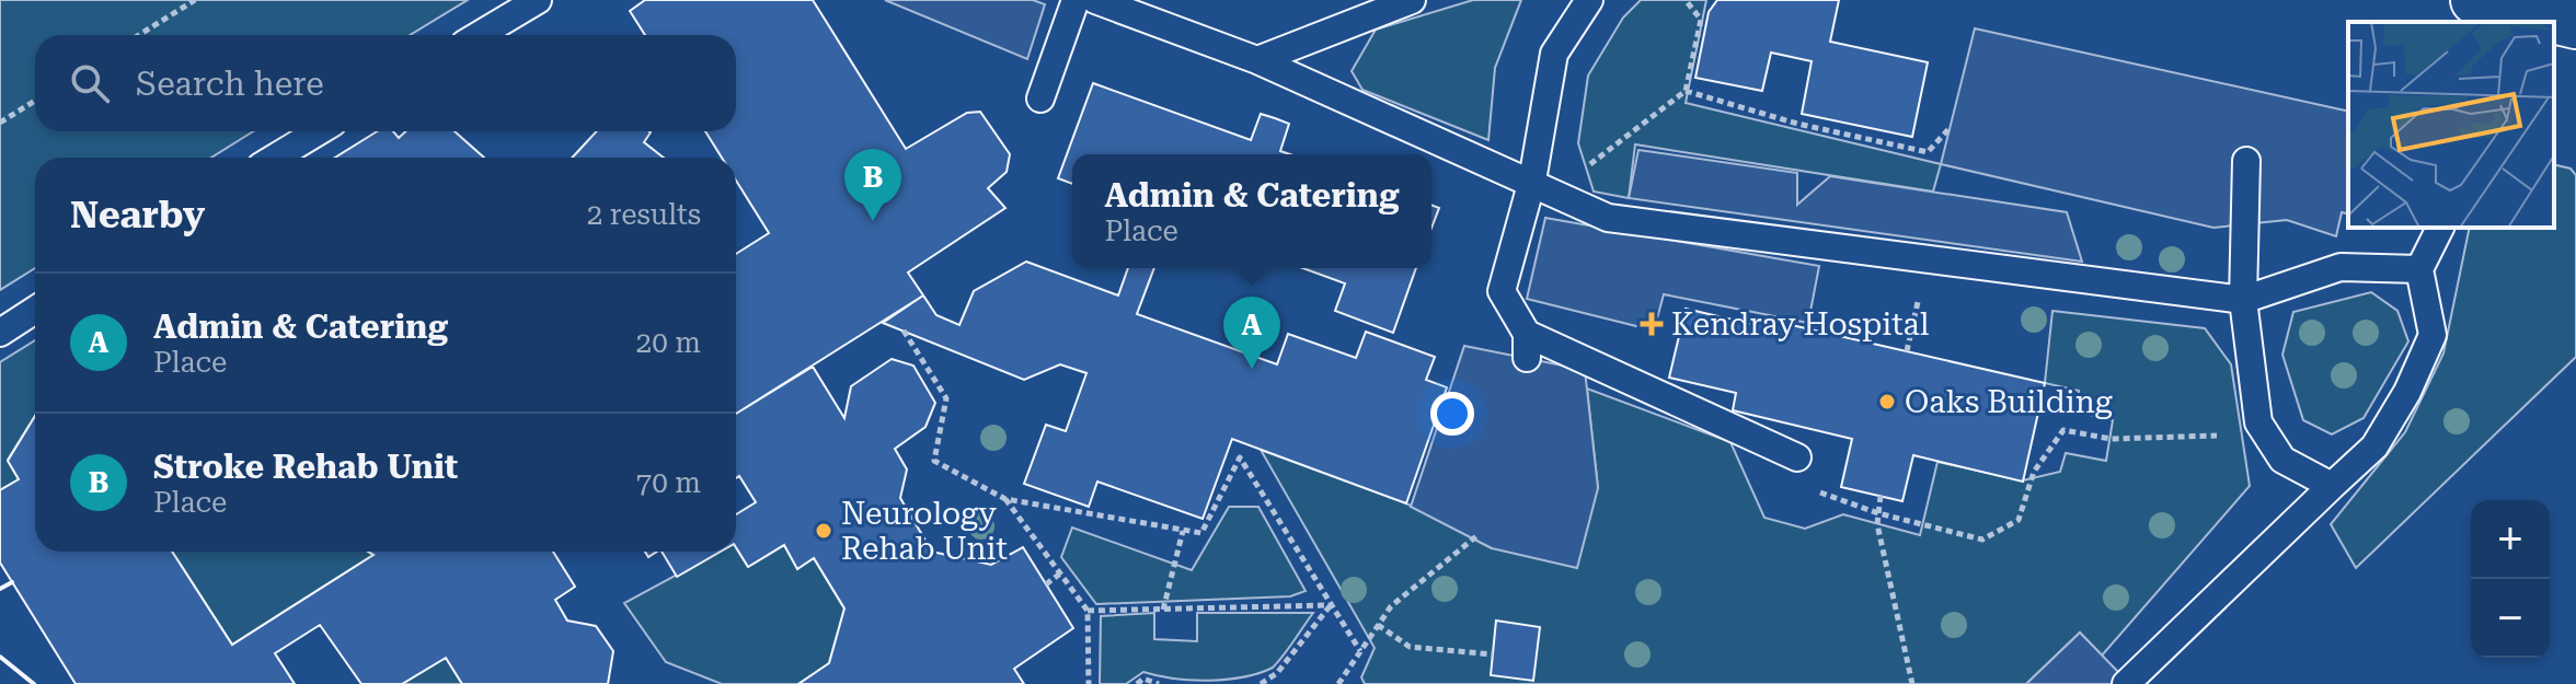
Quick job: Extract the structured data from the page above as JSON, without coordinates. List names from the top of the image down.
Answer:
{
  "places": {
    "health": ["Kendray Hospital"],
    "other": ["Oaks Building", "Neurology Rehab Unit"]
  },
  "page": {
    "search": "Search here",
    "pins": ["B", "A"],
    "popup": ["Admin & Catering", "Place"],
    "heading": ["Nearby", "2 results"],
    "list": [
      {
        "mark": "A",
        "name": "Admin & Catering",
        "note": "Place",
        "value": "20 m"
      },
      {
        "mark": "B",
        "name": "Stroke Rehab Unit",
        "note": "Place",
        "value": "70 m"
      }
    ],
    "map_buttons": ["+", "−"]
  }
}
